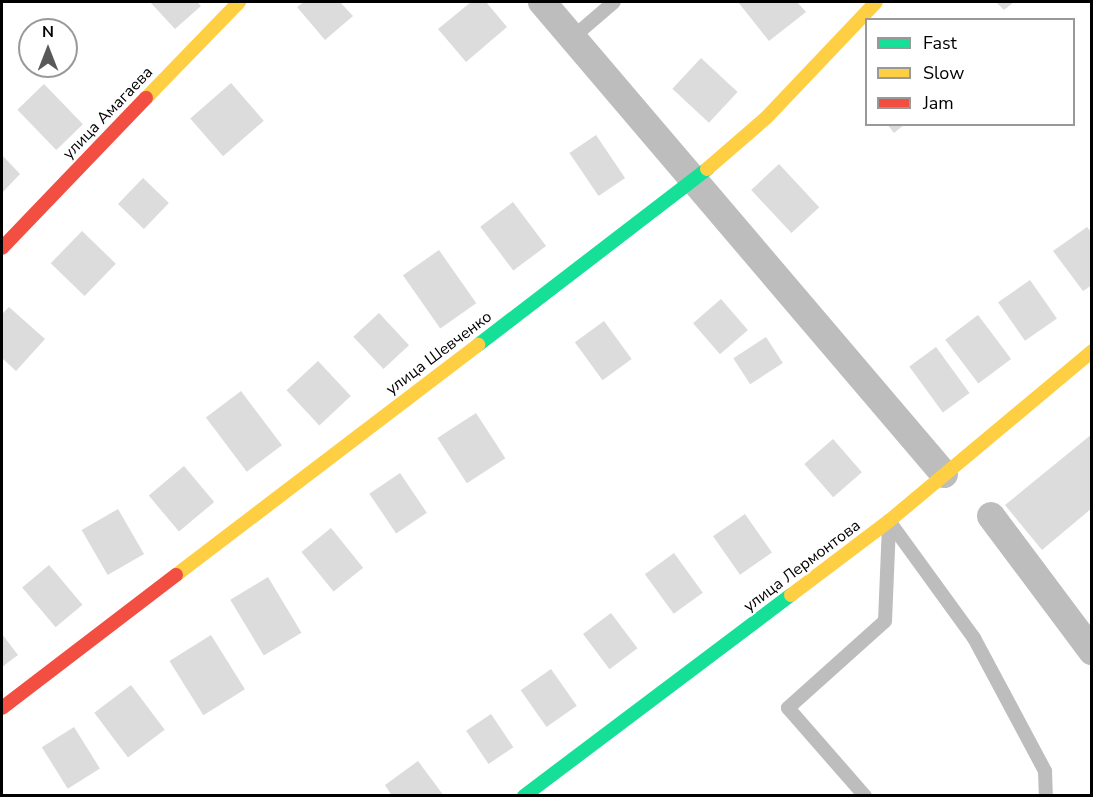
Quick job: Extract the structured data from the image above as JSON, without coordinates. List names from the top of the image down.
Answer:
{
  "streets": {
    "street": ["улица Амагаева", "улица Шевченко", "улица Лермонтова"]
  },
  "legend": ["Fast", "Slow", "Jam"],
  "north": "top"
}
